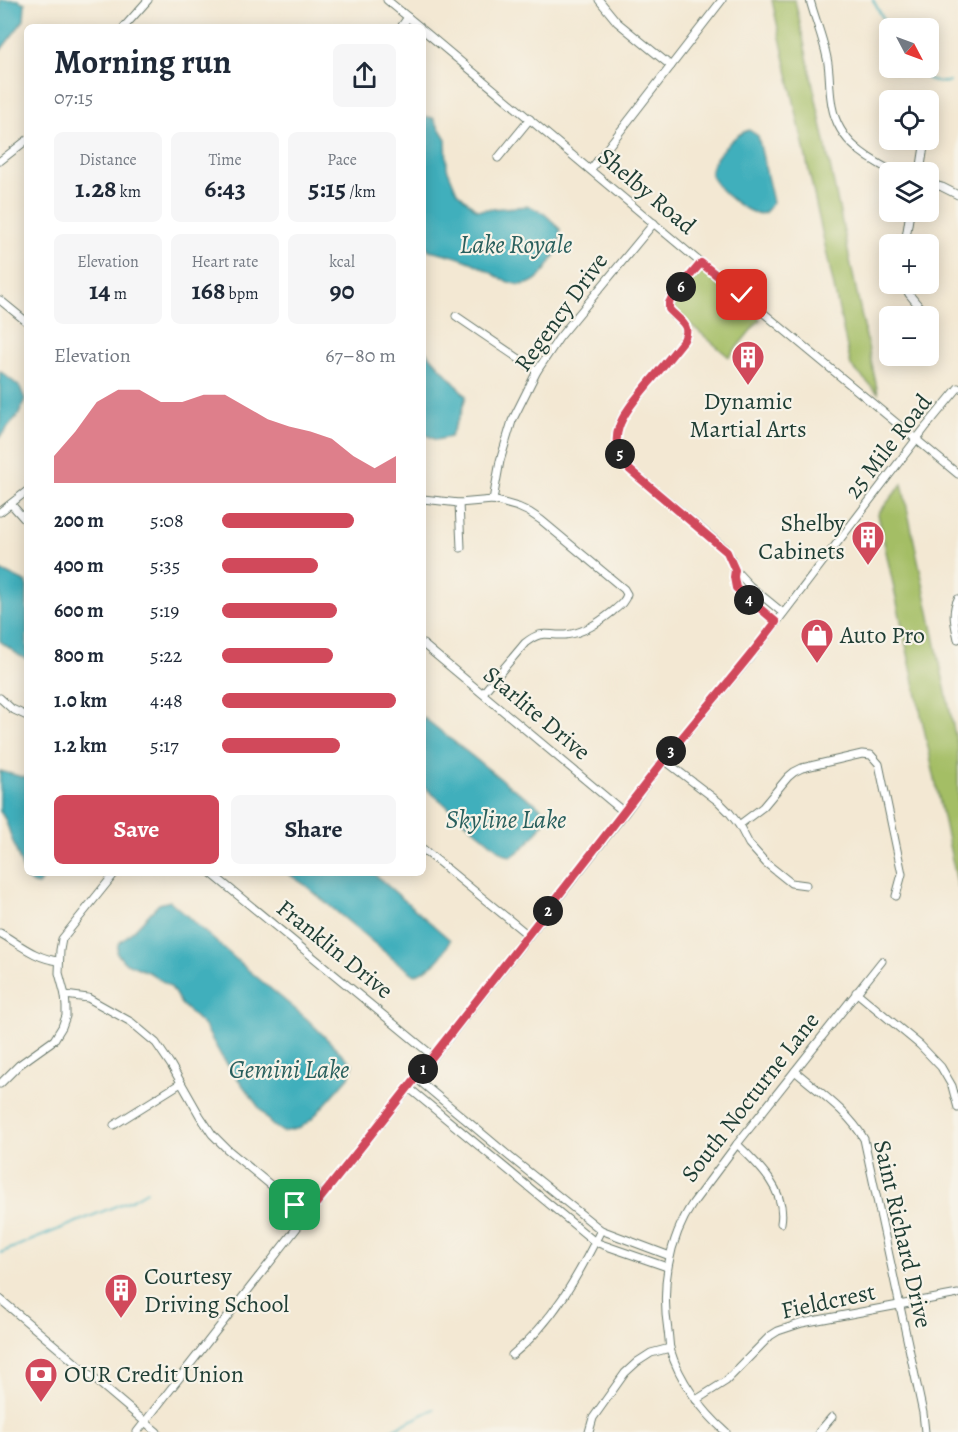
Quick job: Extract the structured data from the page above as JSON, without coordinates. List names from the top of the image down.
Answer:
{
  "streets": {
    "street": [
      "Shelby Road",
      "Regency Drive",
      "25 Mile Road",
      "Starlite Drive",
      "Franklin Drive",
      "South Nocturne Lane",
      "Saint Richard Drive",
      "Fieldcrest"
    ]
  },
  "crossings": [
    ["Shelby Road", "Regency Drive"],
    ["Shelby Road", "25 Mile Road"],
    ["25 Mile Road", "Starlite Drive"],
    ["25 Mile Road", "Franklin Drive"],
    ["South Nocturne Lane", "Saint Richard Drive"],
    ["South Nocturne Lane", "Fieldcrest"],
    ["Saint Richard Drive", "Fieldcrest"]
  ],
  "water": ["Lake Royale", "Skyline Lake", "Gemini Lake"],
  "places": {
    "building": ["Dynamic Martial Arts", "Shelby Cabinets", "Courtesy Driving School"],
    "shop": ["Auto Pro"],
    "bank": ["OUR Credit Union"]
  },
  "north": "bottom right",
  "page": {
    "map_buttons": ["+", "−"],
    "heading": ["Morning run", "07:15"],
    "stats": [
      ["Distance", "1.28 km"],
      ["Time", "6:43"],
      ["Pace", "5:15 /km"],
      ["Elevation", "14 m"],
      ["Heart rate", "168 bpm"],
      ["kcal", "90"]
    ],
    "pins": [
      "6",
      "5",
      "4",
      "3",
      "2",
      "1"
    ],
    "chart": ["Elevation", "67–80 m"],
    "list": [
      {
        "name": "200 m",
        "note": "5:08"
      },
      {
        "name": "400 m",
        "note": "5:35"
      },
      {
        "name": "600 m",
        "note": "5:19"
      },
      {
        "name": "800 m",
        "note": "5:22"
      },
      {
        "name": "1.0 km",
        "note": "4:48"
      },
      {
        "name": "1.2 km",
        "note": "5:17"
      }
    ],
    "buttons": ["Save", "Share"]
  }
}
